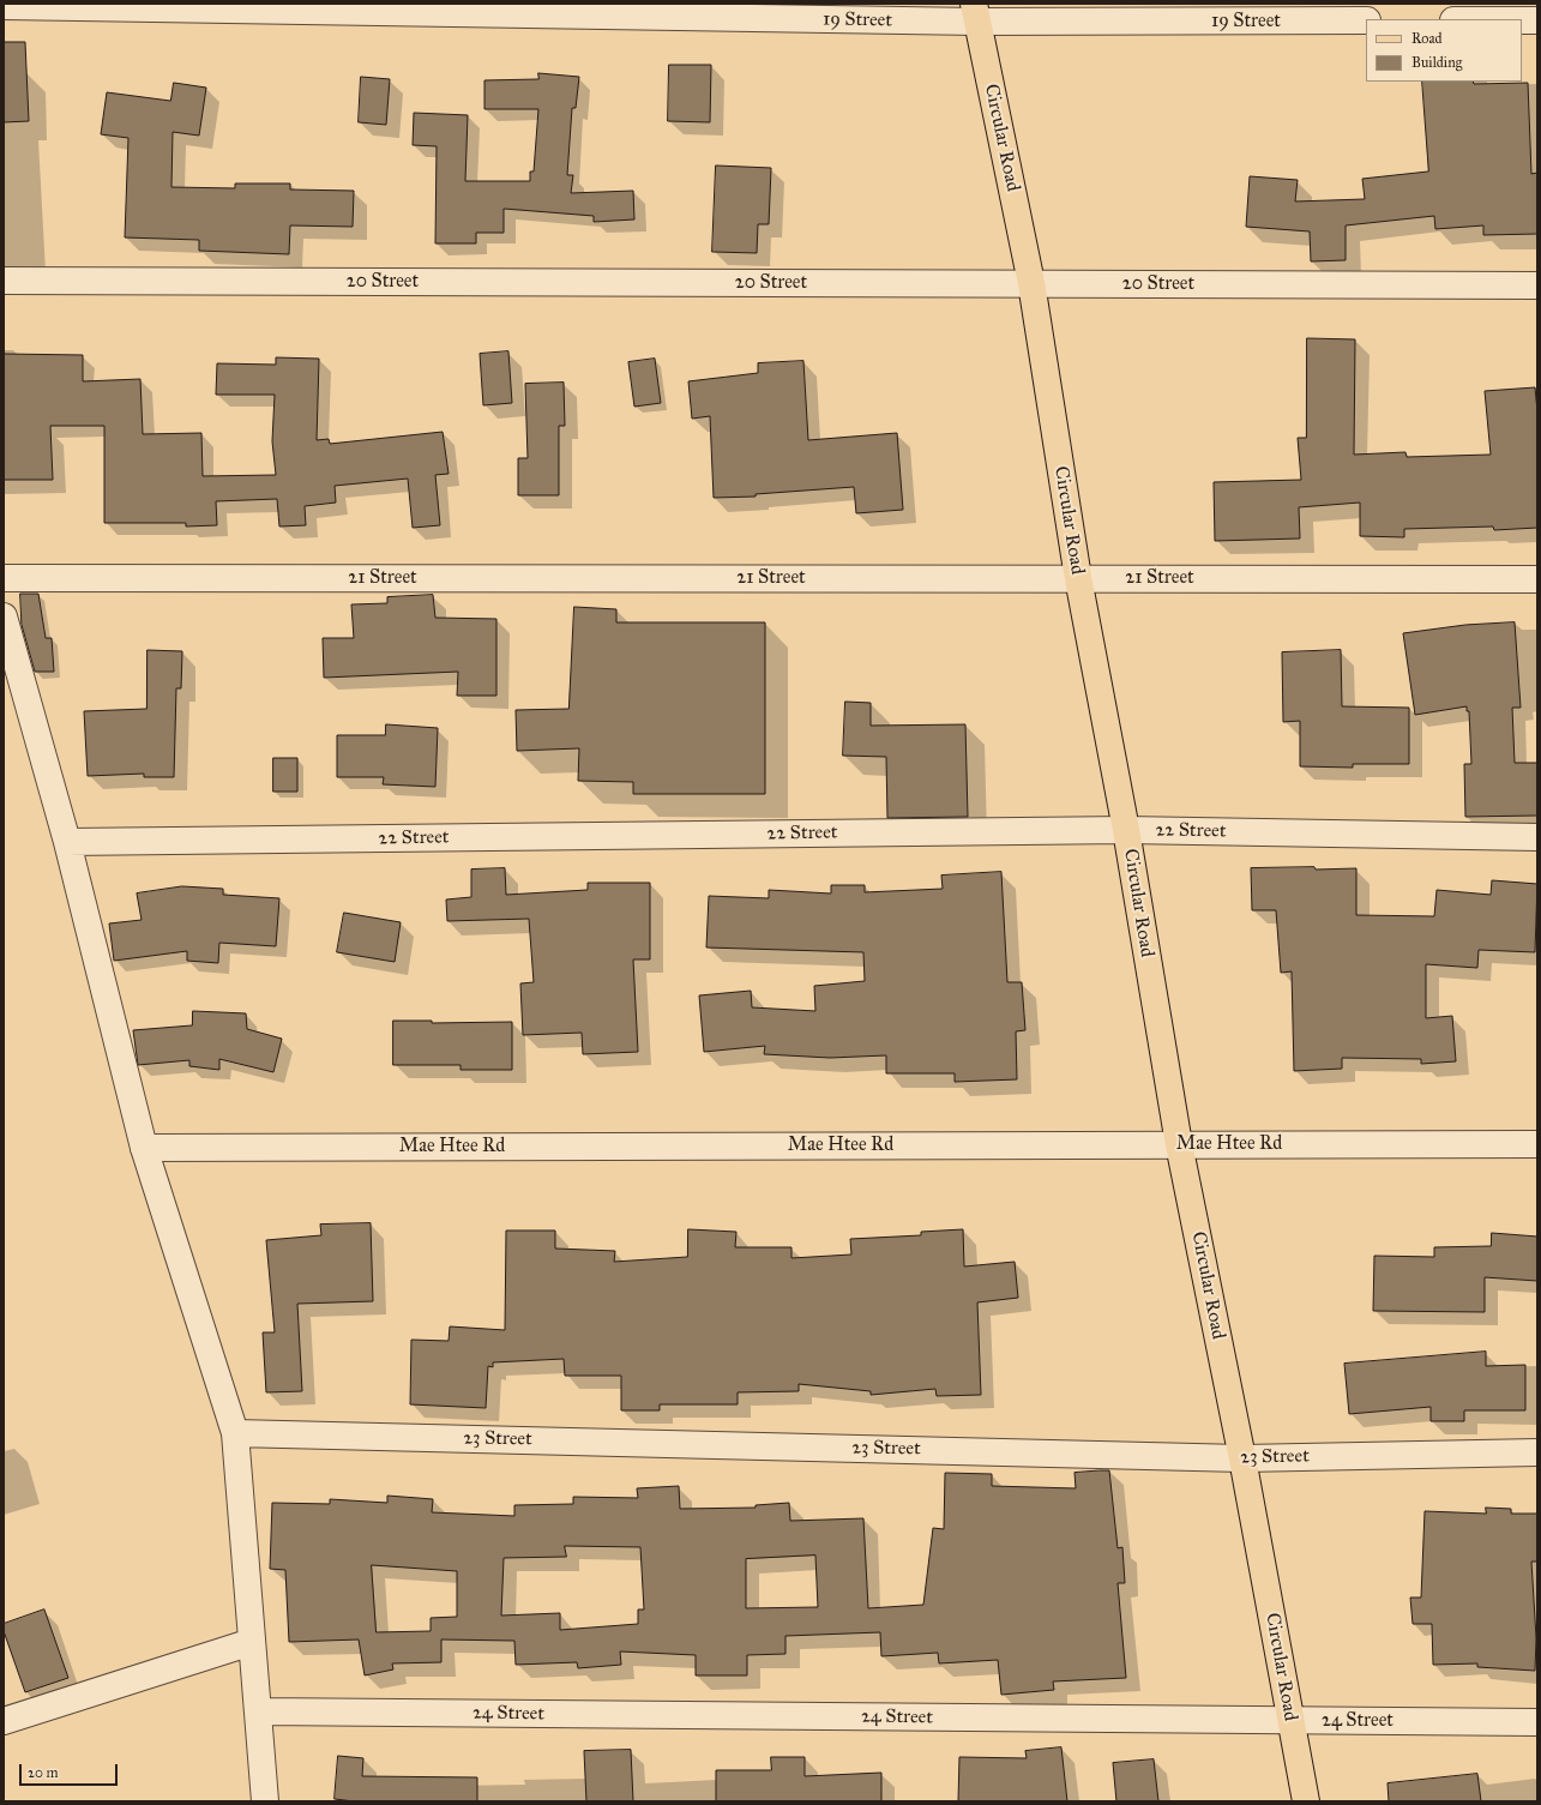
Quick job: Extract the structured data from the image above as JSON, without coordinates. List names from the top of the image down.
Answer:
{
  "streets": {
    "main road": ["Circular Road"],
    "street": [
      "19 Street",
      "20 Street",
      "21 Street",
      "22 Street",
      "Mae Htee Rd",
      "23 Street",
      "24 Street"
    ]
  },
  "crossings": [
    ["19 Street", "Circular Road"],
    ["Circular Road", "20 Street"],
    ["Circular Road", "21 Street"],
    ["Circular Road", "22 Street"],
    ["Circular Road", "Mae Htee Rd"],
    ["Circular Road", "23 Street"],
    ["Circular Road", "24 Street"]
  ],
  "legend": ["Road", "Building"],
  "scale_bar": "20 m"
}
